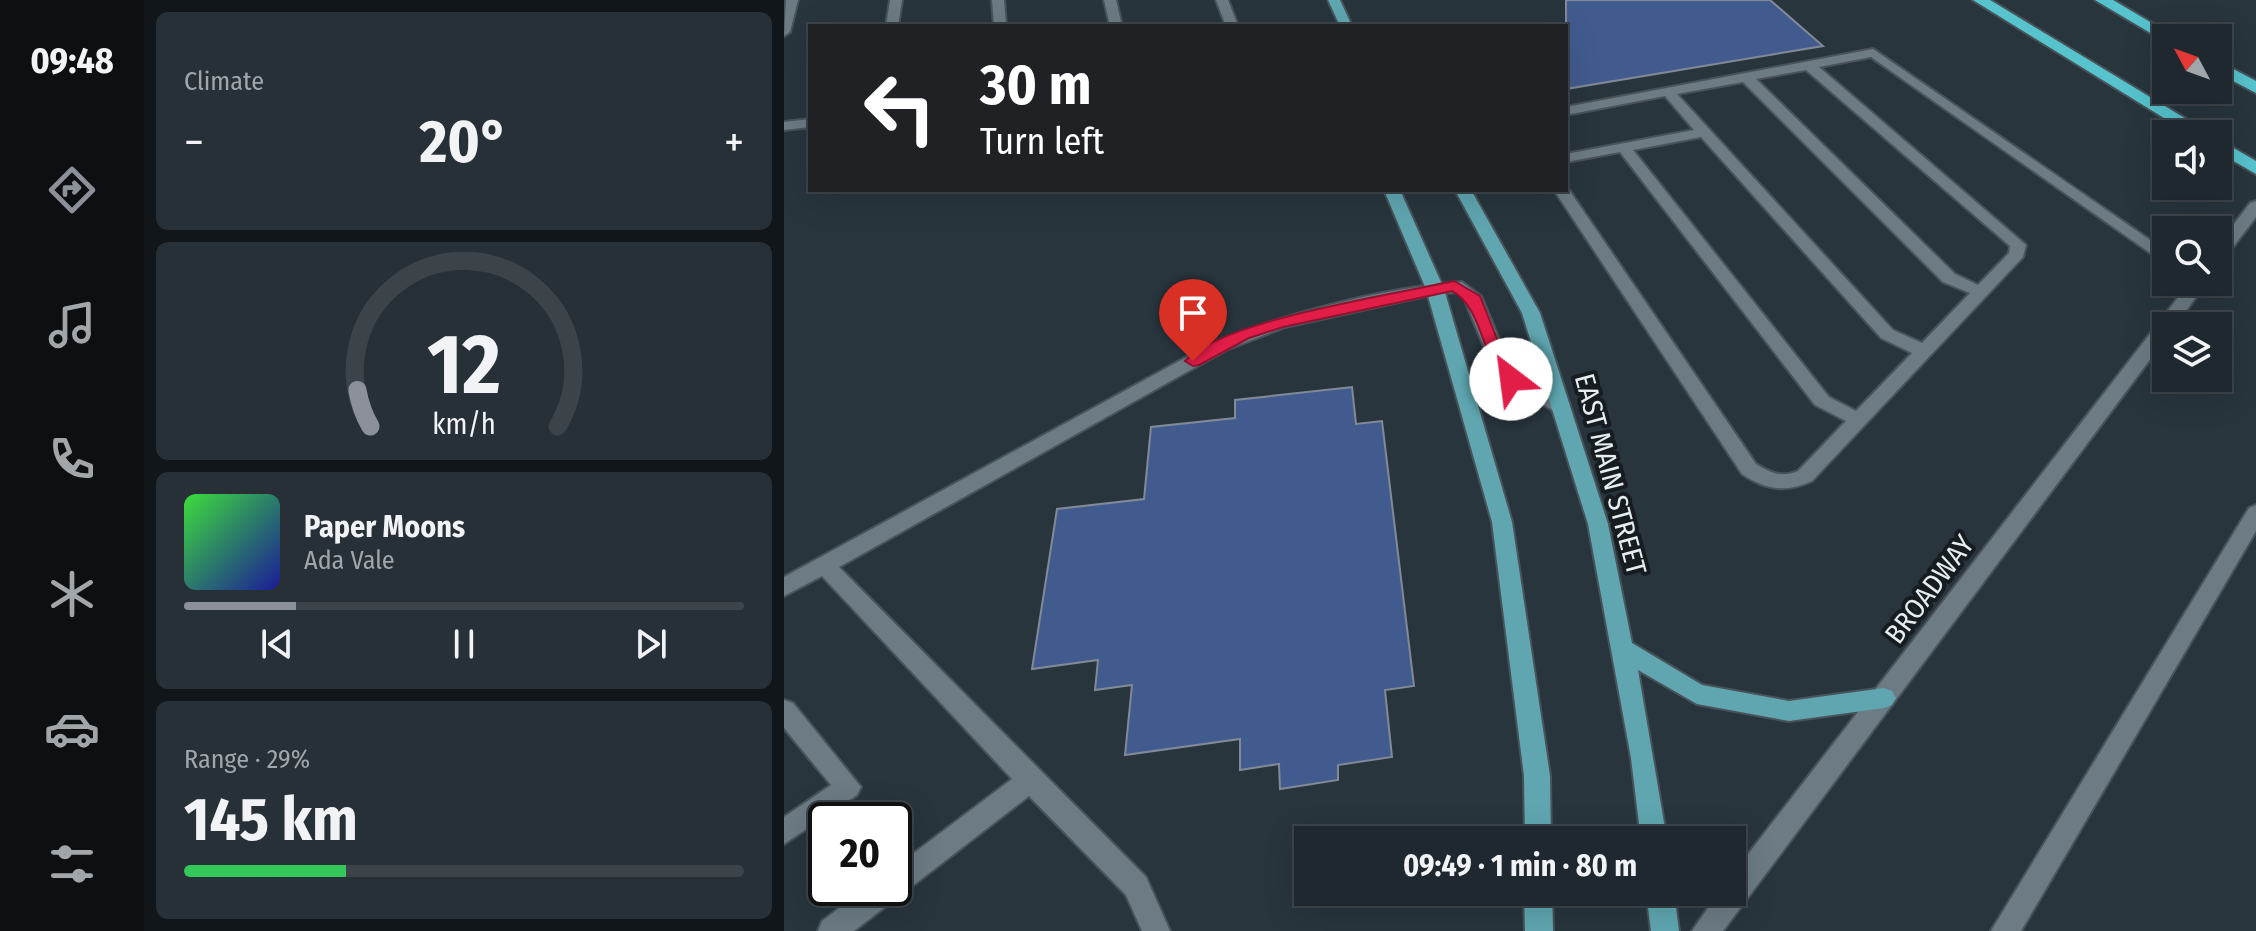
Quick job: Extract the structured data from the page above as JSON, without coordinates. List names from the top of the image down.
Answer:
{
  "streets": {
    "main road": ["EAST MAIN STREET"],
    "street": ["BROADWAY"]
  },
  "north": "top left",
  "page": {
    "tabs": "09:48",
    "tile": [
      "Climate",
      ["Range · 29%", "145 km"]
    ],
    "turn": ["30 m", "Turn left"],
    "heat": ["−", "20°", "+"],
    "song": ["Paper Moons", "Ada Vale"],
    "limit": "20",
    "trip": "09:49 · 1 min · 80 m",
    "gauge": ["12", "km/h"]
  }
}
